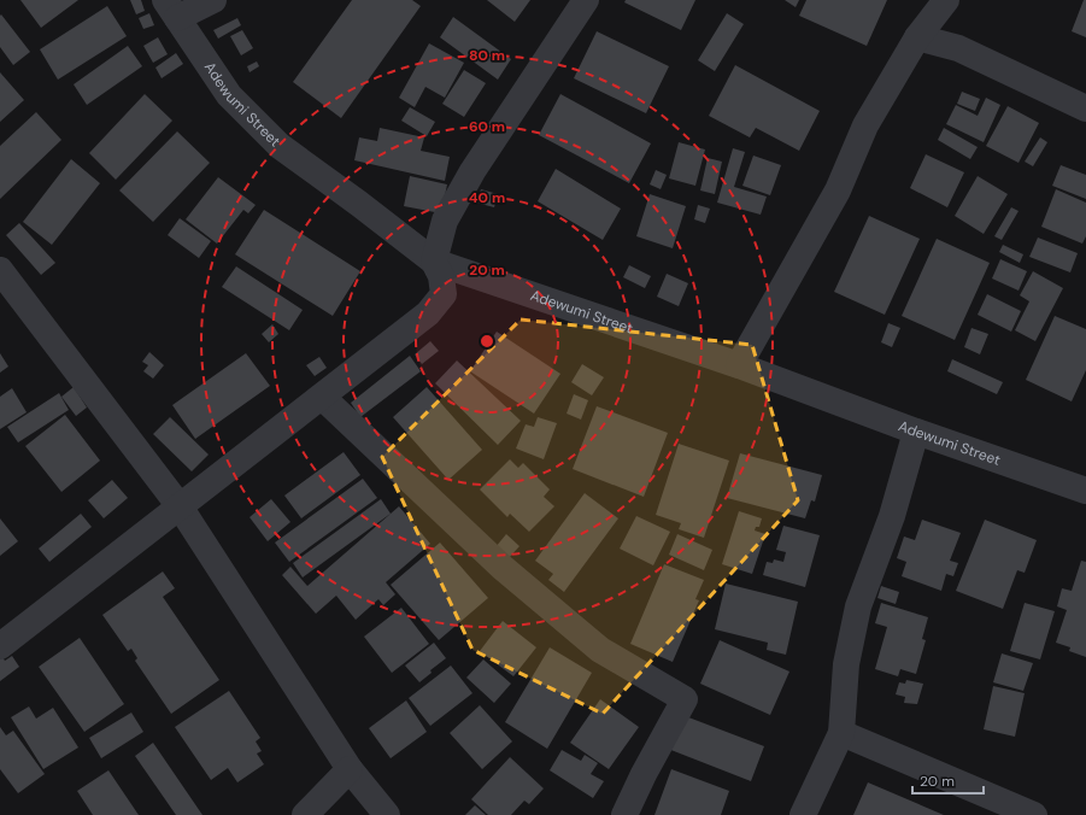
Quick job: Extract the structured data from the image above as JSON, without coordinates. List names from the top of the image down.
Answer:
{
  "streets": {
    "street": ["Adewumi Street"]
  },
  "scale_bar": "20 m",
  "rings": [
    "80 m",
    "60 m",
    "40 m",
    "20 m"
  ]
}
